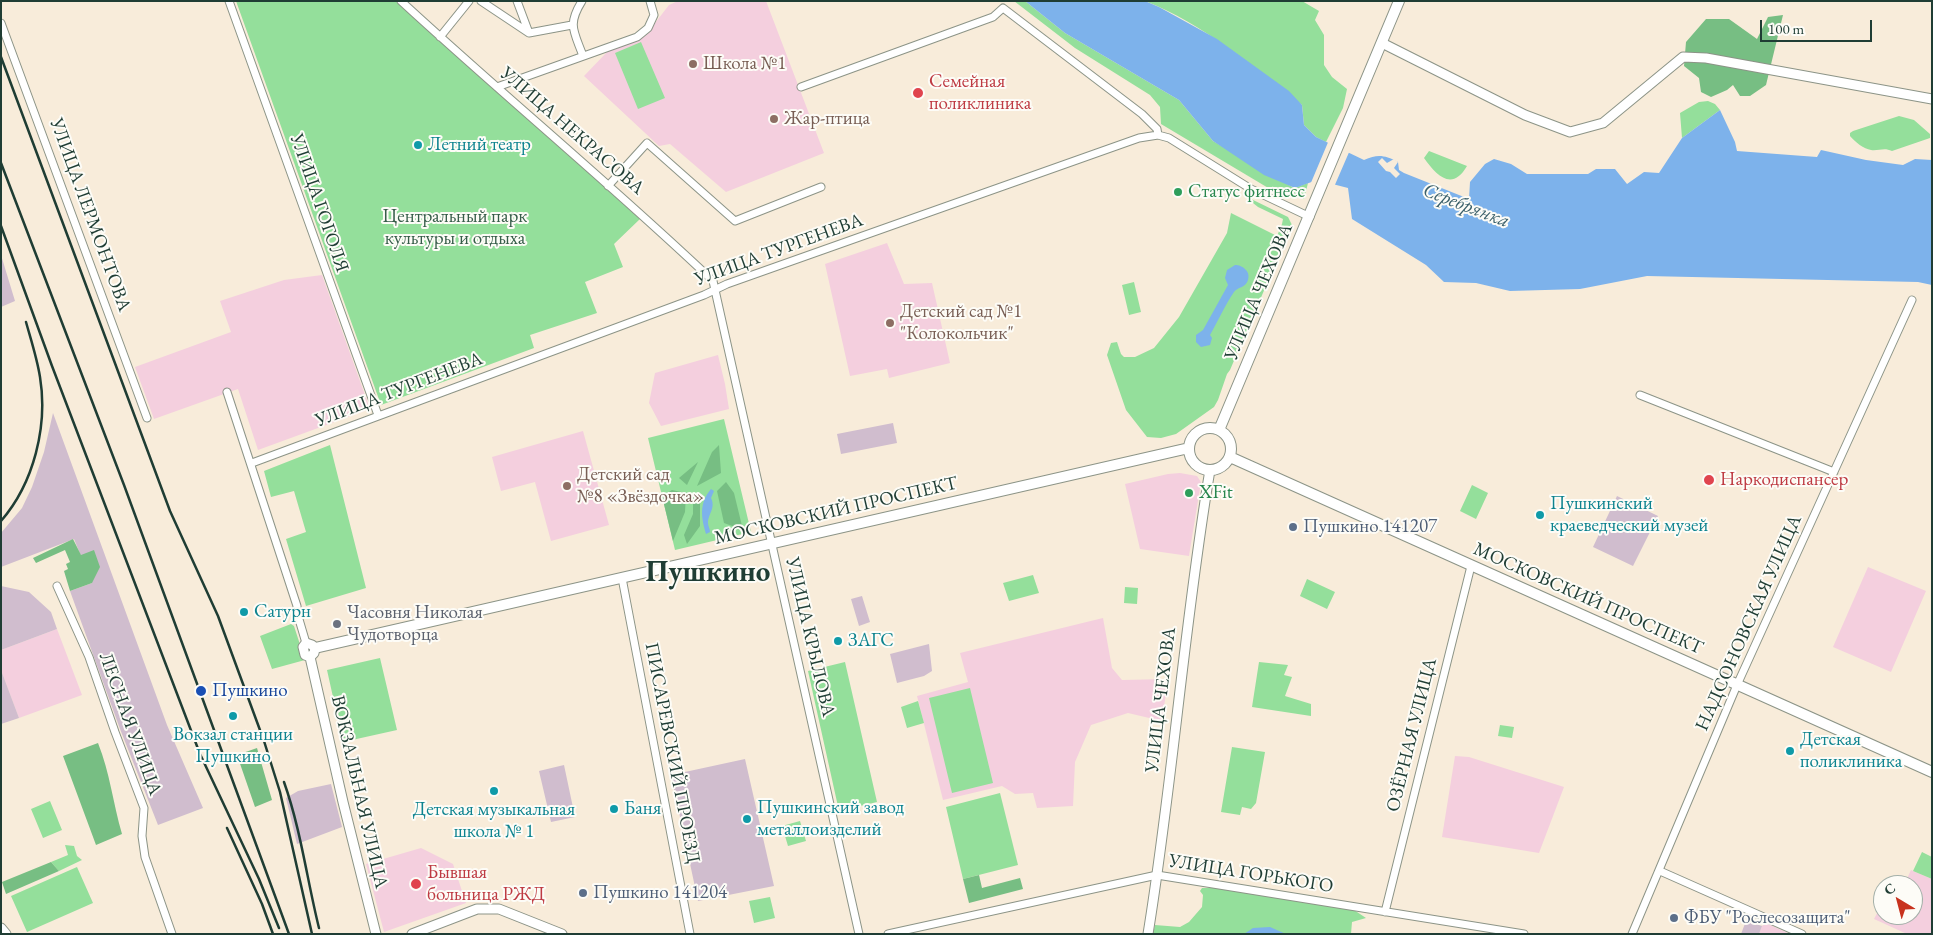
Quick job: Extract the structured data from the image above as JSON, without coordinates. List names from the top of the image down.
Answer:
{
  "streets": {
    "main road": ["УЛИЦА ЧЕХОВА", "МОСКОВСКИЙ ПРОСПЕКТ"],
    "street": [
      "УЛИЦА НЕКРАСОВА",
      "УЛИЦА ГОГОЛЯ",
      "УЛИЦА ЛЕРМОНТОВА",
      "УЛИЦА ТУРГЕНЕВА",
      "НАДСОНОВСКАЯ УЛИЦА",
      "УЛИЦА КРЫЛОВА",
      "ЛЕСНАЯ УЛИЦА",
      "ОЗЁРНАЯ УЛИЦА",
      "ПИСАРЕВСКИЙ ПРОЕЗД",
      "ВОКЗАЛЬНАЯ УЛИЦА",
      "УЛИЦА ГОРЬКОГО"
    ]
  },
  "crossings": [
    ["УЛИЦА НЕКРАСОВА", "УЛИЦА ТУРГЕНЕВА"],
    ["УЛИЦА НЕКРАСОВА", "УЛИЦА КРЫЛОВА"],
    ["УЛИЦА ГОГОЛЯ", "УЛИЦА ТУРГЕНЕВА"],
    ["УЛИЦА ТУРГЕНЕВА", "УЛИЦА КРЫЛОВА"],
    ["УЛИЦА ТУРГЕНЕВА", "ВОКЗАЛЬНАЯ УЛИЦА"],
    ["УЛИЦА ЧЕХОВА", "МОСКОВСКИЙ ПРОСПЕКТ"],
    ["УЛИЦА ЧЕХОВА", "УЛИЦА ГОРЬКОГО"],
    ["МОСКОВСКИЙ ПРОСПЕКТ", "НАДСОНОВСКАЯ УЛИЦА"],
    ["МОСКОВСКИЙ ПРОСПЕКТ", "УЛИЦА КРЫЛОВА"],
    ["МОСКОВСКИЙ ПРОСПЕКТ", "ОЗЁРНАЯ УЛИЦА"],
    ["МОСКОВСКИЙ ПРОСПЕКТ", "ПИСАРЕВСКИЙ ПРОЕЗД"],
    ["МОСКОВСКИЙ ПРОСПЕКТ", "ВОКЗАЛЬНАЯ УЛИЦА"],
    ["ОЗЁРНАЯ УЛИЦА", "УЛИЦА ГОРЬКОГО"]
  ],
  "districts": ["Пушкино"],
  "water": ["Серебрянка"],
  "parks": ["Центральный парк культуры и отдыха"],
  "places": [
    "Школа №1",
    "Семейная поликлиника",
    "Жар-птица",
    "Летний театр",
    "Статус фитнесс",
    "Детский сад №1 \"Колокольчик\"",
    "Наркодиспансер",
    "Детский сад №8 «Звёздочка»",
    "XFit",
    "Пушкинский краеведческий музей",
    "Пушкино 141207",
    "Сатурн",
    "Часовня Николая Чудотворца",
    "ЗАГС",
    "Пушкино",
    "Вокзал станции Пушкино",
    "Детская поликлиника",
    "Детская музыкальная школа № 1",
    "Баня",
    "Пушкинский завод металлоизделий",
    "Бывшая больница РЖД",
    "Пушкино 141204",
    "ФБУ \"Рослесозащита\""
  ],
  "scale_bar": "100 m",
  "north": "top left"
}
